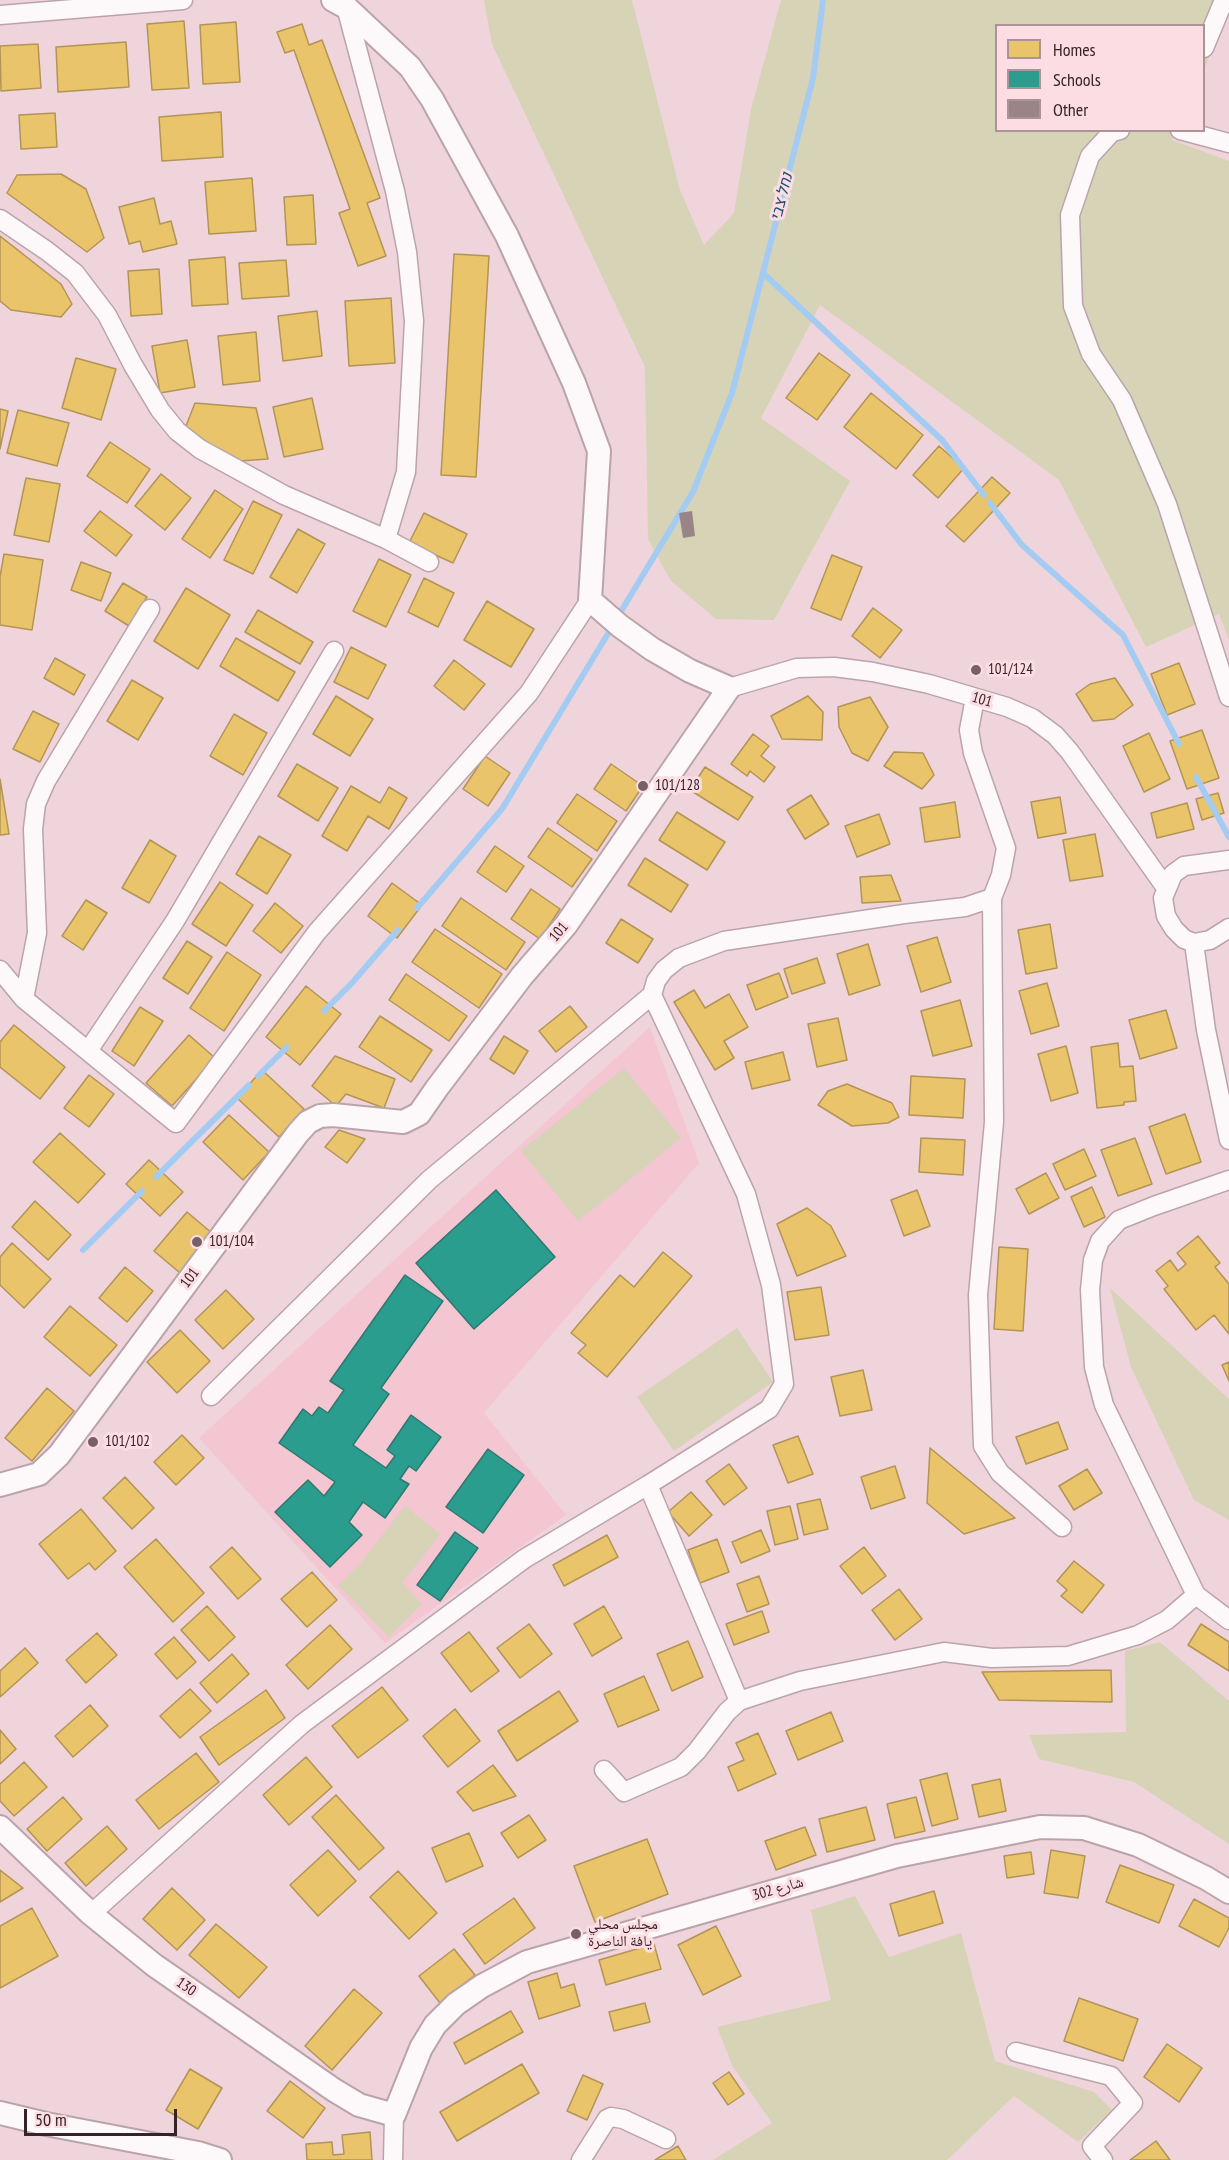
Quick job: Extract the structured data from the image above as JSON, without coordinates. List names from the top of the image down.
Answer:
{
  "streets": {
    "street": ["101", "شارع 302", "130"]
  },
  "crossings": [
    ["شارع 302", "130"]
  ],
  "water": ["נחל צבי"],
  "places": [
    "101/124",
    "101/128",
    "101/104",
    "101/102",
    "مجلس محلي يافة الناصرة"
  ],
  "legend": ["Homes", "Schools", "Other"],
  "scale_bar": "50 m"
}
